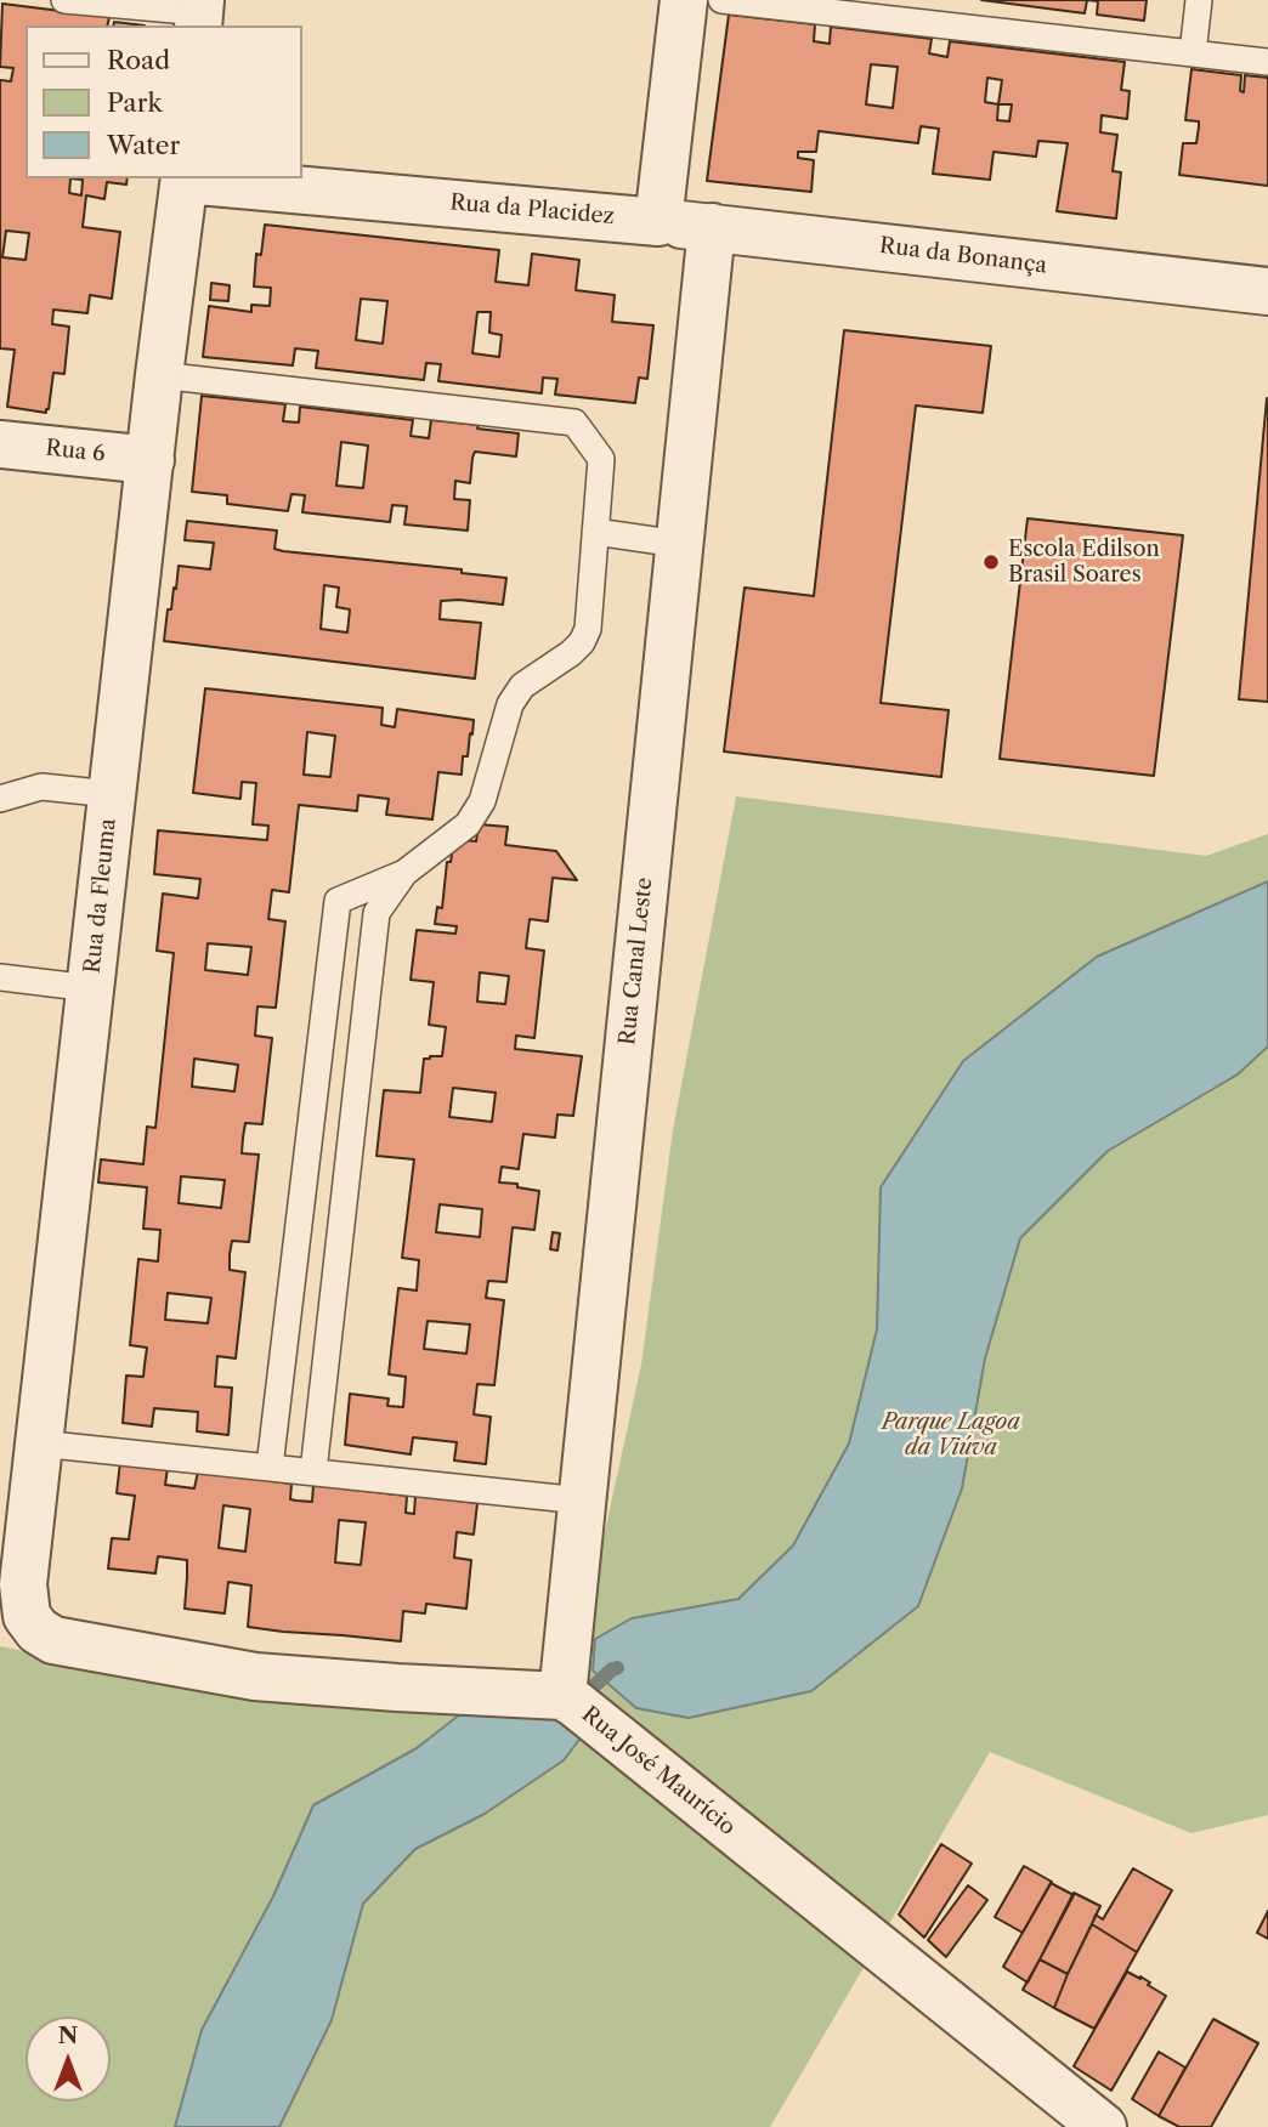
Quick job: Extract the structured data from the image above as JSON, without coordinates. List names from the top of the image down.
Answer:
{
  "streets": {
    "street": [
      "Rua da Placidez",
      "Rua da Bonança",
      "Rua 6",
      "Rua da Fleuma",
      "Rua Canal Leste",
      "Rua José Maurício"
    ]
  },
  "crossings": [
    ["Rua da Placidez", "Rua da Bonança"],
    ["Rua da Placidez", "Rua da Fleuma"],
    ["Rua da Bonança", "Rua Canal Leste"],
    ["Rua 6", "Rua da Fleuma"],
    ["Rua da Fleuma", "Rua José Maurício"],
    ["Rua Canal Leste", "Rua José Maurício"]
  ],
  "parks": ["Parque Lagoa da Viúva"],
  "places": ["Escola Edilson Brasil Soares"],
  "legend": ["Road", "Park", "Water"],
  "north": "top"
}
